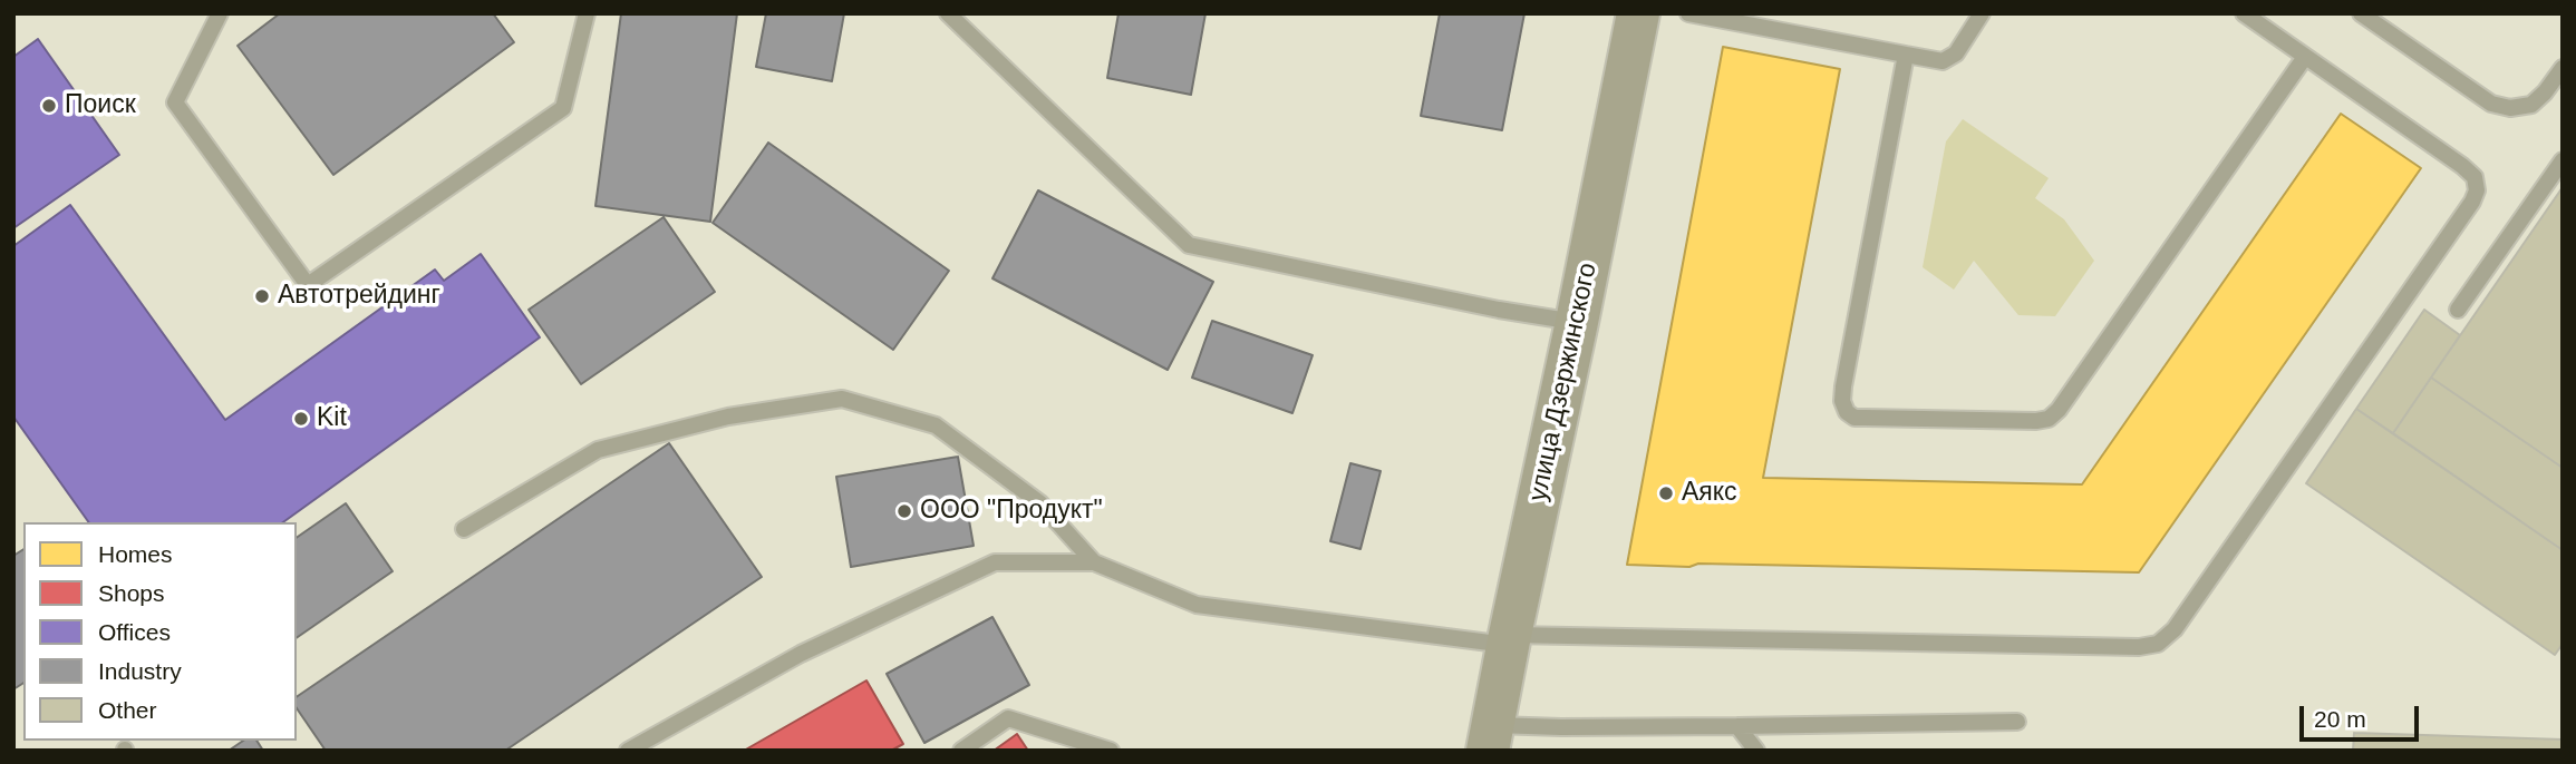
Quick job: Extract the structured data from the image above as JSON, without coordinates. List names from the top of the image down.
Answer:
{
  "streets": {
    "main road": ["улица Дзержинского"]
  },
  "places": [
    "Поиск",
    "Автотрейдинг",
    "Kit",
    "Аякс",
    "ООО \"Продукт\""
  ],
  "legend": [
    "Homes",
    "Shops",
    "Offices",
    "Industry",
    "Other"
  ],
  "scale_bar": "20 m"
}
